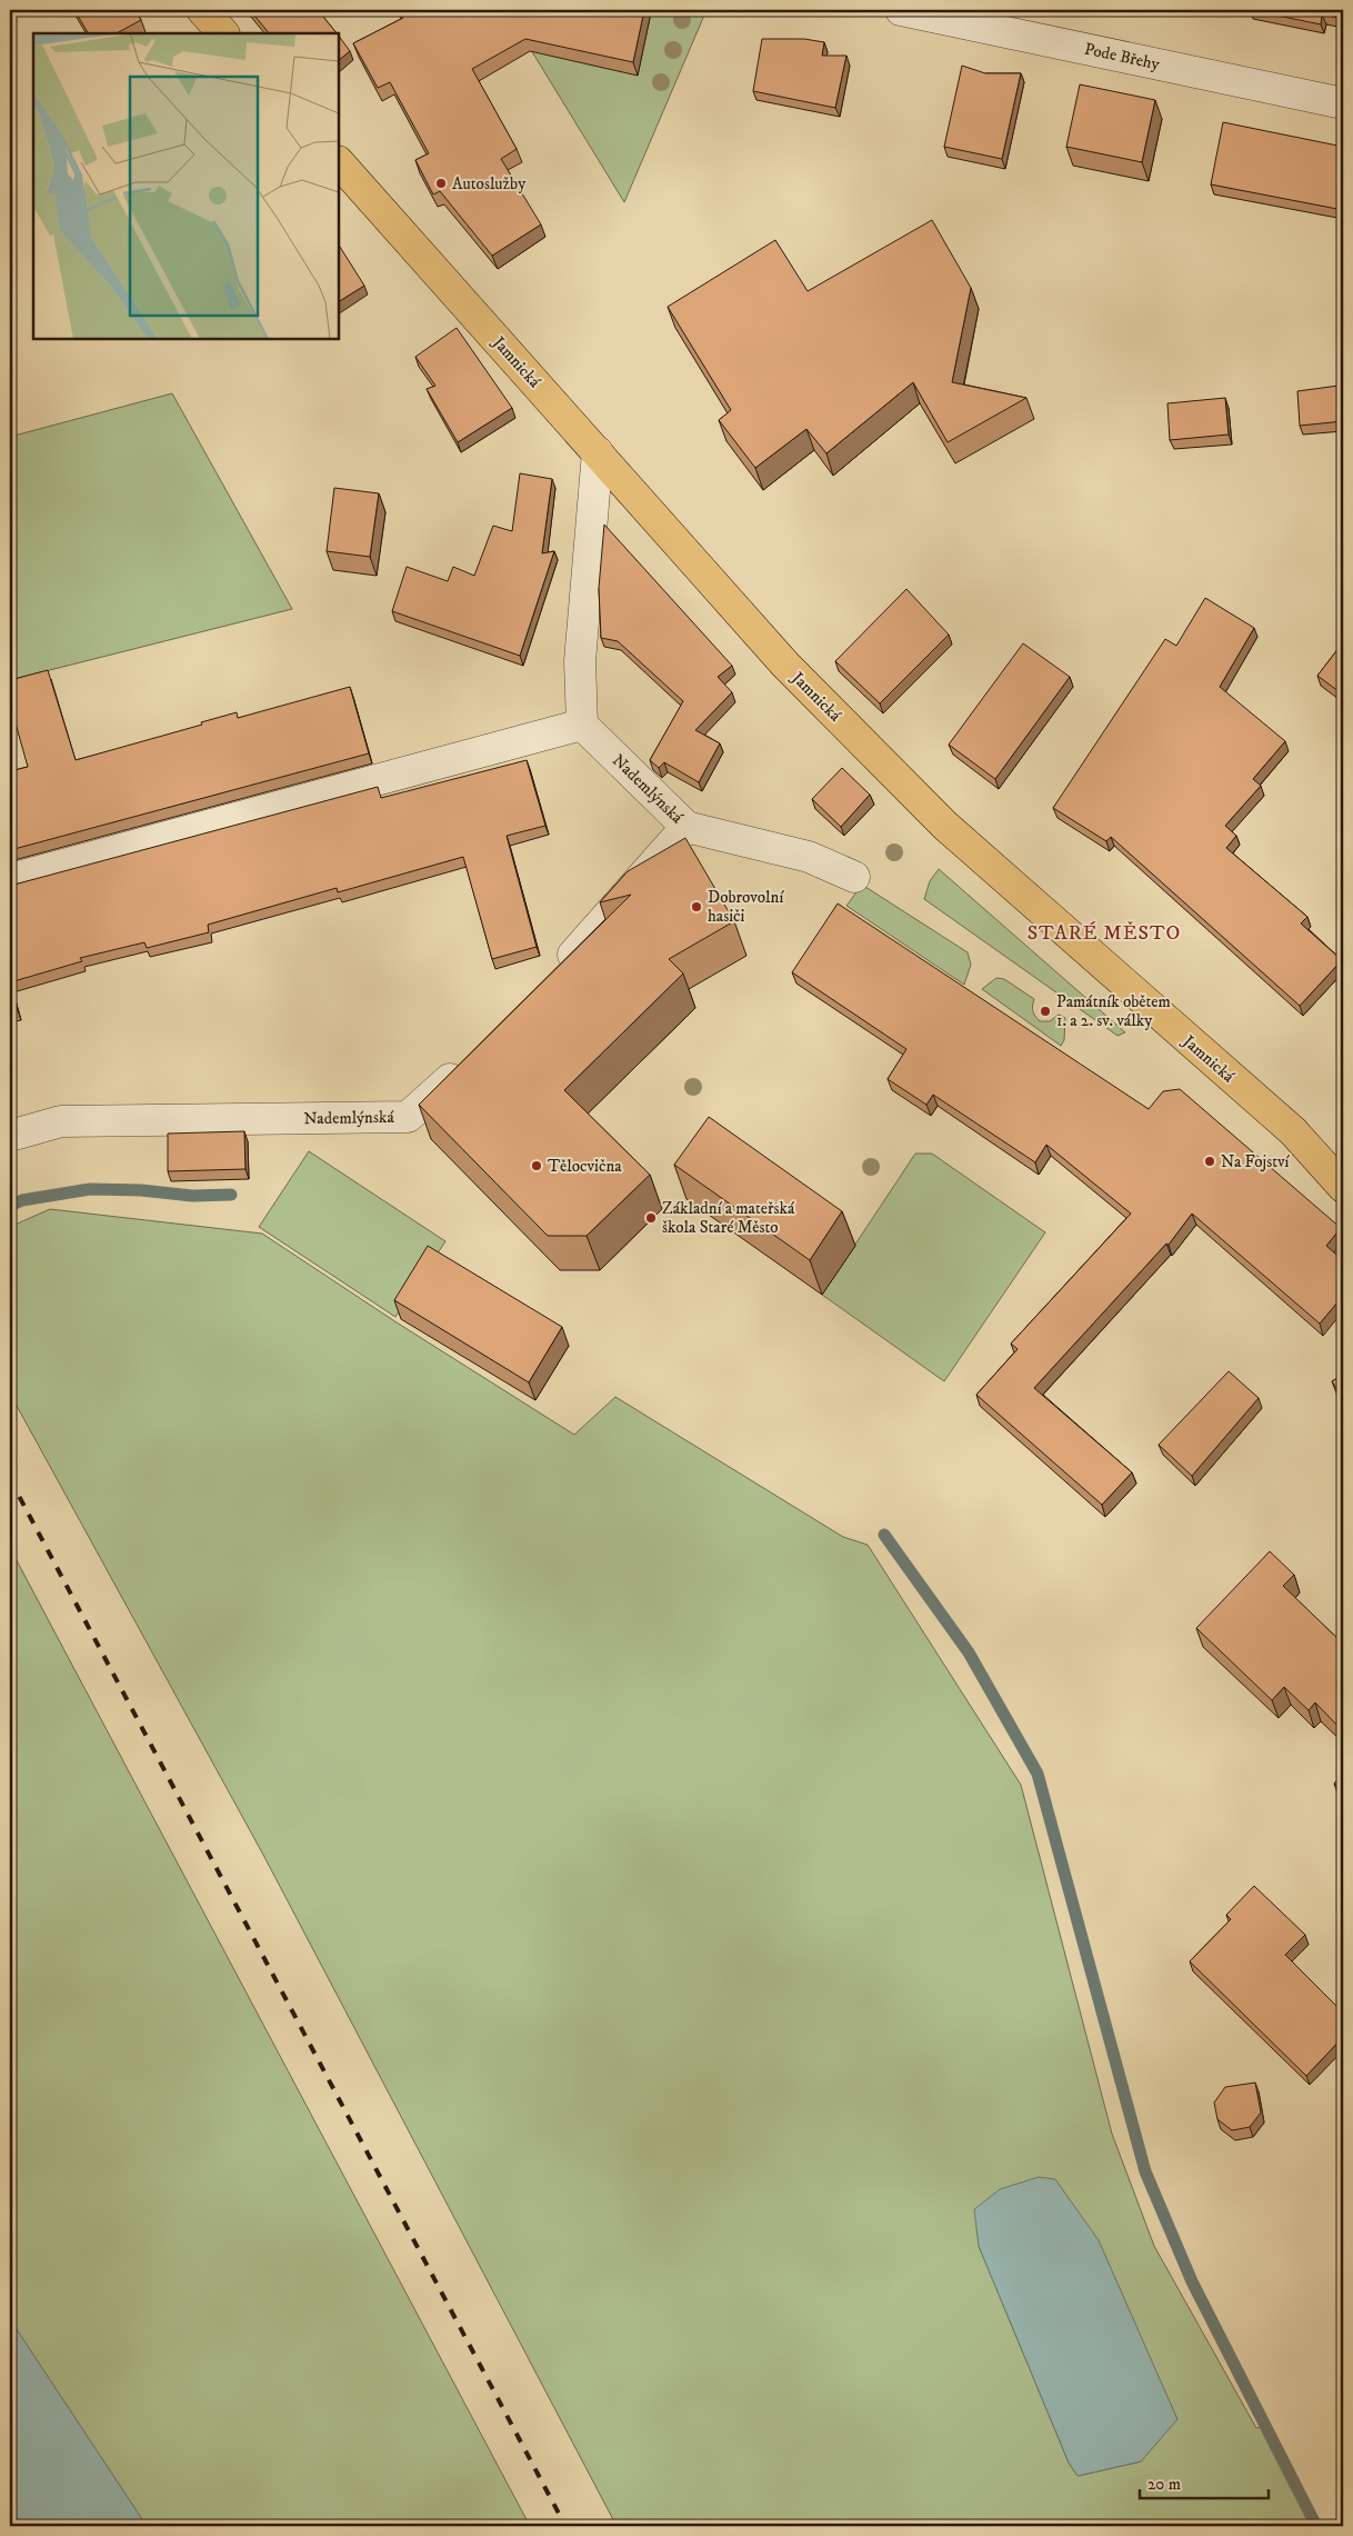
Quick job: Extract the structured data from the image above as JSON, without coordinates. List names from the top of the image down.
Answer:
{
  "streets": {
    "main road": ["Jamnická"],
    "street": ["Pode Břehy", "Nademlýnská"]
  },
  "districts": ["STARÉ MĚSTO"],
  "places": [
    "Autoslužby",
    "Dobrovolní hasiči",
    "Památník obětem 1. a 2. sv. války",
    "Na Fojství",
    "Tělocvična",
    "Základní a mateřská škola Staré Město"
  ],
  "scale_bar": "20 m"
}
